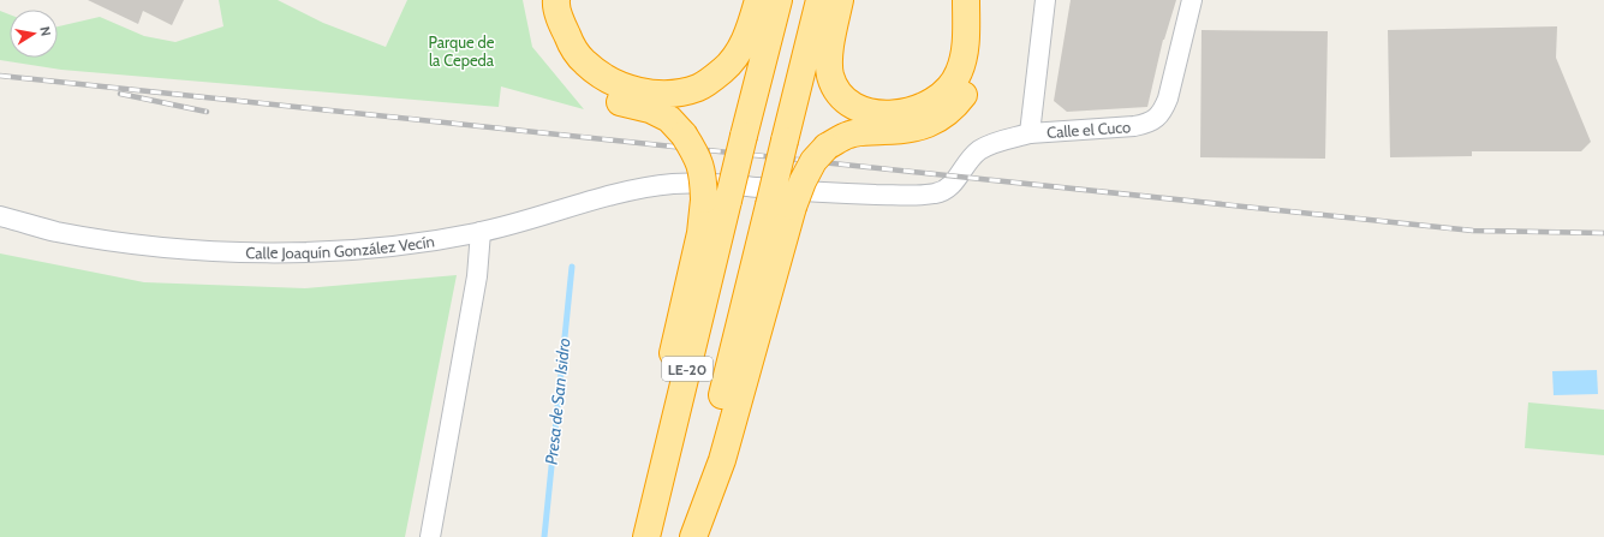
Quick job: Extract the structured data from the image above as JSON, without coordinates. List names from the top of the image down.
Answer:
{
  "streets": {
    "highway": ["LE-20"],
    "street": ["Calle el Cuco", "Calle Joaquín González Vecín"]
  },
  "crossings": [
    ["Calle el Cuco", "Calle Joaquín González Vecín"]
  ],
  "water": ["Presa de San Isidro"],
  "parks": ["Parque de la Cepeda"],
  "north": "right"
}
